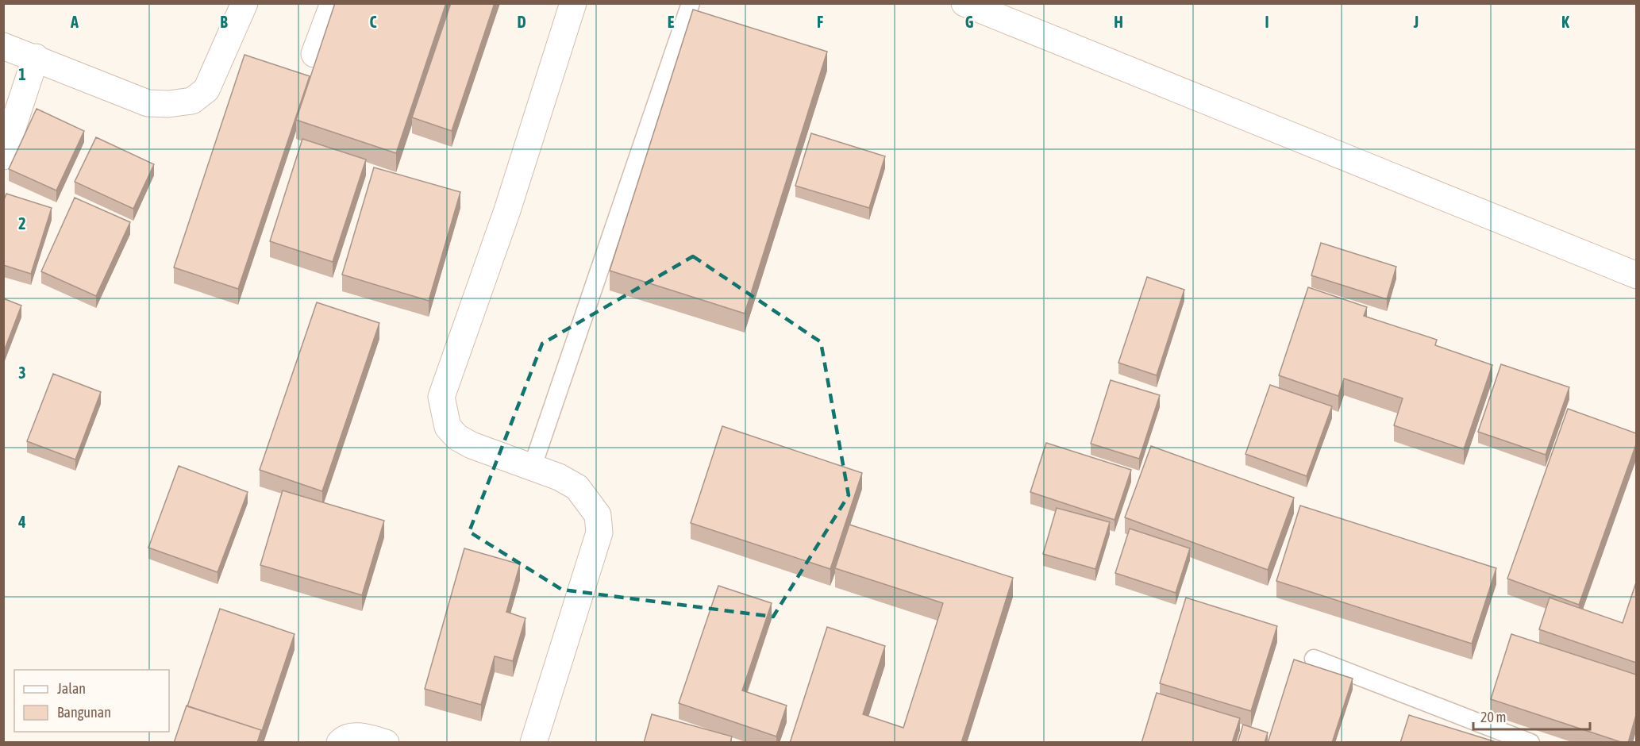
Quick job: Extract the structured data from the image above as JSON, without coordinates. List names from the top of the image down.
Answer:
{
  "legend": ["Jalan", "Bangunan"],
  "scale_bar": "20 m",
  "grid": {
    "columns": [
      "A",
      "B",
      "C",
      "D",
      "E",
      "F",
      "G",
      "H",
      "I",
      "J",
      "K"
    ],
    "rows": [
      "1",
      "2",
      "3",
      "4"
    ]
  }
}
